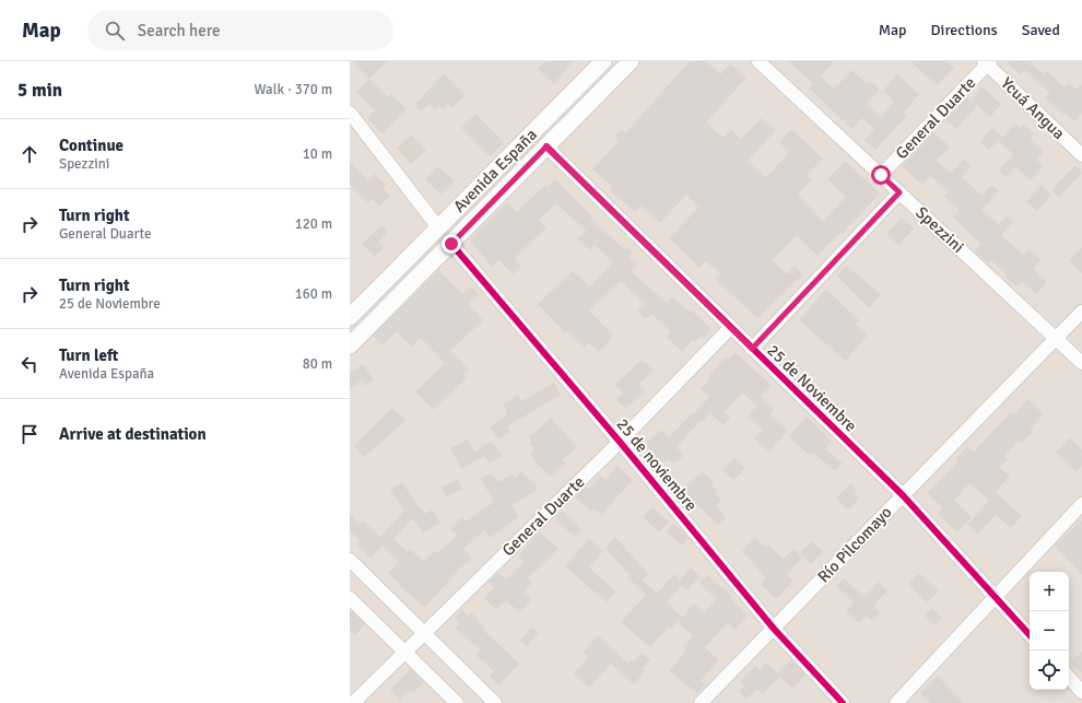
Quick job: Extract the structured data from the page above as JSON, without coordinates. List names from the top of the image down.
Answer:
{
  "streets": {
    "street": [
      "Ycuá Angua",
      "General Duarte",
      "Avenida España",
      "Spezzini",
      "25 de Noviembre",
      "25 de noviembre",
      "Río Pilcomayo"
    ]
  },
  "crossings": [
    ["Ycuá Angua", "General Duarte"],
    ["General Duarte", "Spezzini"],
    ["General Duarte", "25 de Noviembre"],
    ["General Duarte", "25 de noviembre"],
    ["Avenida España", "25 de Noviembre"],
    ["Avenida España", "25 de noviembre"],
    ["Spezzini", "Río Pilcomayo"],
    ["25 de Noviembre", "Río Pilcomayo"],
    ["25 de noviembre", "Río Pilcomayo"]
  ],
  "page": {
    "header": "Map",
    "search": "Search here",
    "nav": ["Map", "Directions", "Saved"],
    "heading": ["5 min", "Walk · 370 m"],
    "list": [
      ["Continue", "Spezzini", "10 m"],
      ["Turn right", "General Duarte", "120 m"],
      ["Turn right", "25 de Noviembre", "160 m"],
      ["Turn left", "Avenida España", "80 m"],
      "Arrive at destination"
    ],
    "map_buttons": ["+", "−"]
  }
}
